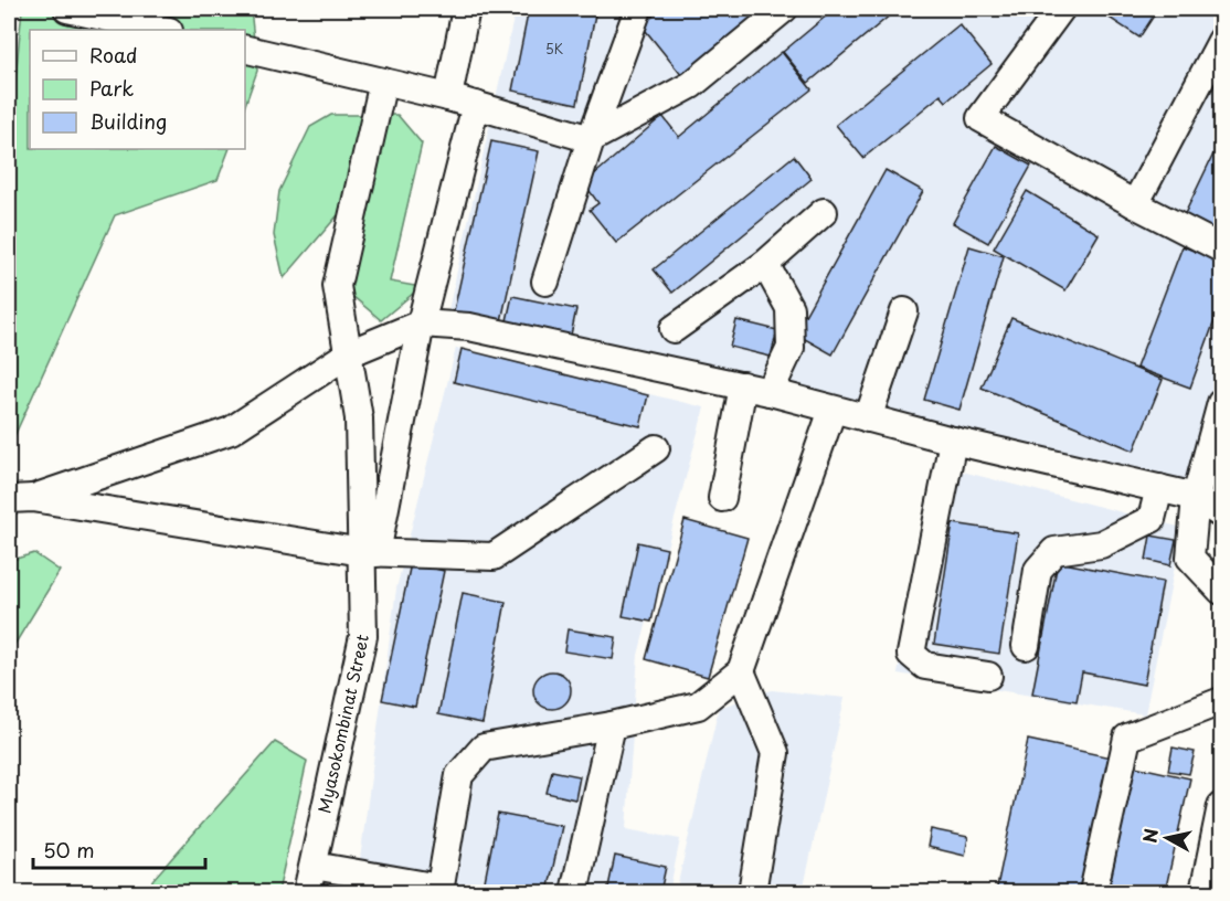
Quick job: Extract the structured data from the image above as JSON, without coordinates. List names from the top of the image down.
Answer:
{
  "streets": {
    "street": ["Myasokombinat Street"]
  },
  "house_numbers": ["5К"],
  "legend": ["Road", "Park", "Building"],
  "scale_bar": "50 m",
  "north": "left"
}
